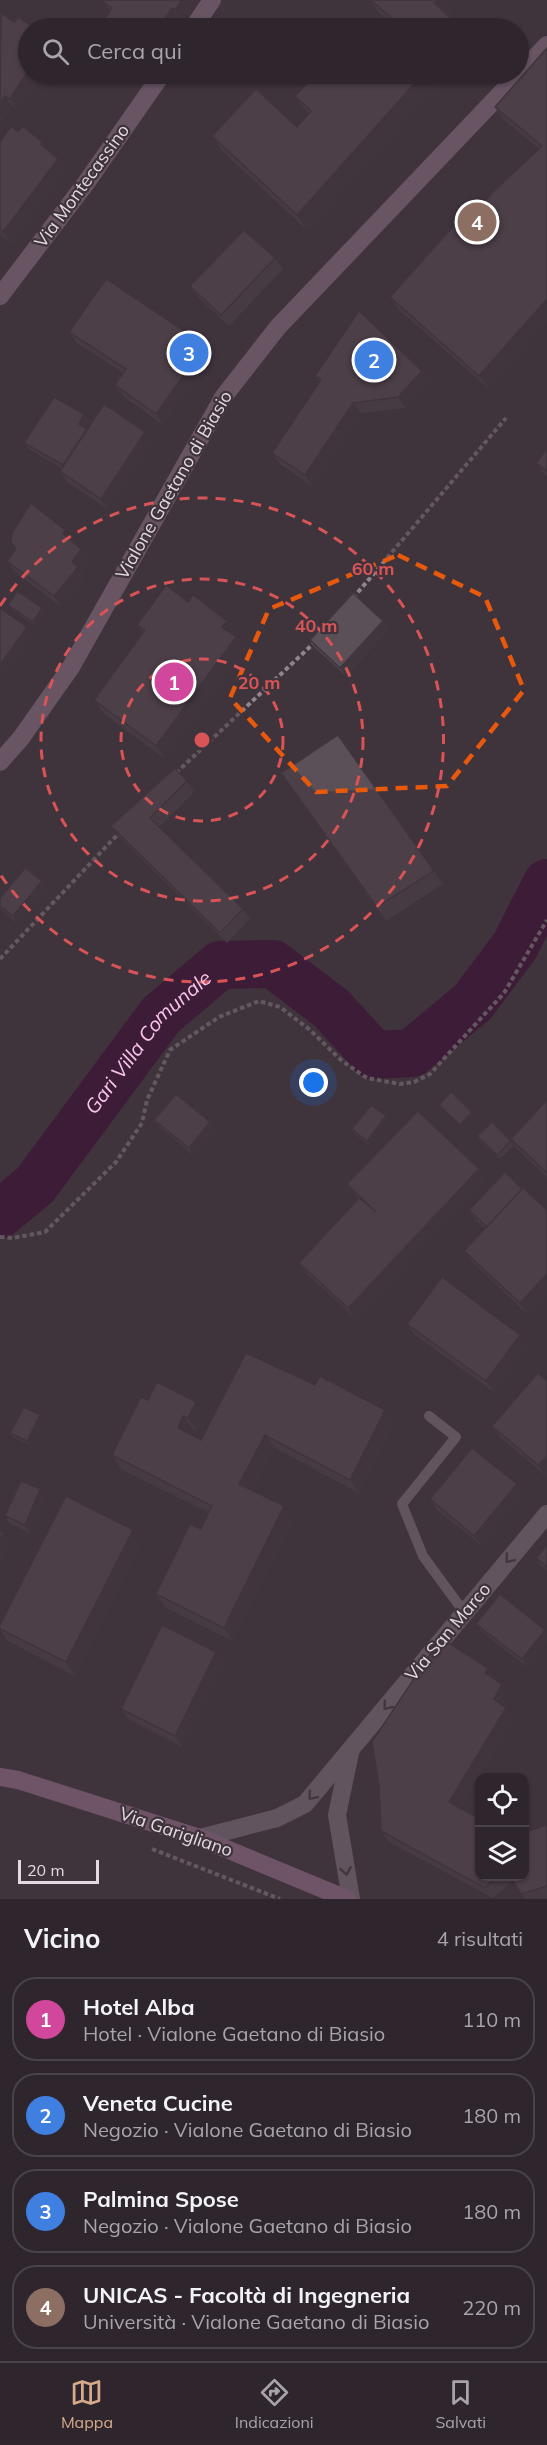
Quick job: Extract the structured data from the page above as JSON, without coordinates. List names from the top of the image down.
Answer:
{
  "streets": {
    "main road": ["Via Garigliano"],
    "street": ["Via Montecassino", "Vialone Gaetano di Biasio", "Via San Marco"]
  },
  "crossings": [
    ["Via San Marco", "Via Garigliano"]
  ],
  "one_way": ["Via San Marco"],
  "water": ["Gari Villa Comunale"],
  "scale_bar": "20 m",
  "page": {
    "search": "Cerca qui",
    "pins": [
      "4",
      "3",
      "2",
      "1"
    ],
    "scale": "20 m",
    "heading": ["Vicino", "4 risultati"],
    "list": [
      {
        "mark": "1",
        "name": "Hotel Alba",
        "note": "Hotel · Vialone Gaetano di Biasio",
        "value": "110 m"
      },
      {
        "mark": "2",
        "name": "Veneta Cucine",
        "note": "Negozio · Vialone Gaetano di Biasio",
        "value": "180 m"
      },
      {
        "mark": "3",
        "name": "Palmina Spose",
        "note": "Negozio · Vialone Gaetano di Biasio",
        "value": "180 m"
      },
      {
        "mark": "4",
        "name": "UNICAS - Facoltà di Ingegneria",
        "note": "Università · Vialone Gaetano di Biasio",
        "value": "220 m"
      }
    ],
    "nav": ["Mappa", "Indicazioni", "Salvati"]
  },
  "rings": ["60 m", "40 m", "20 m"]
}
